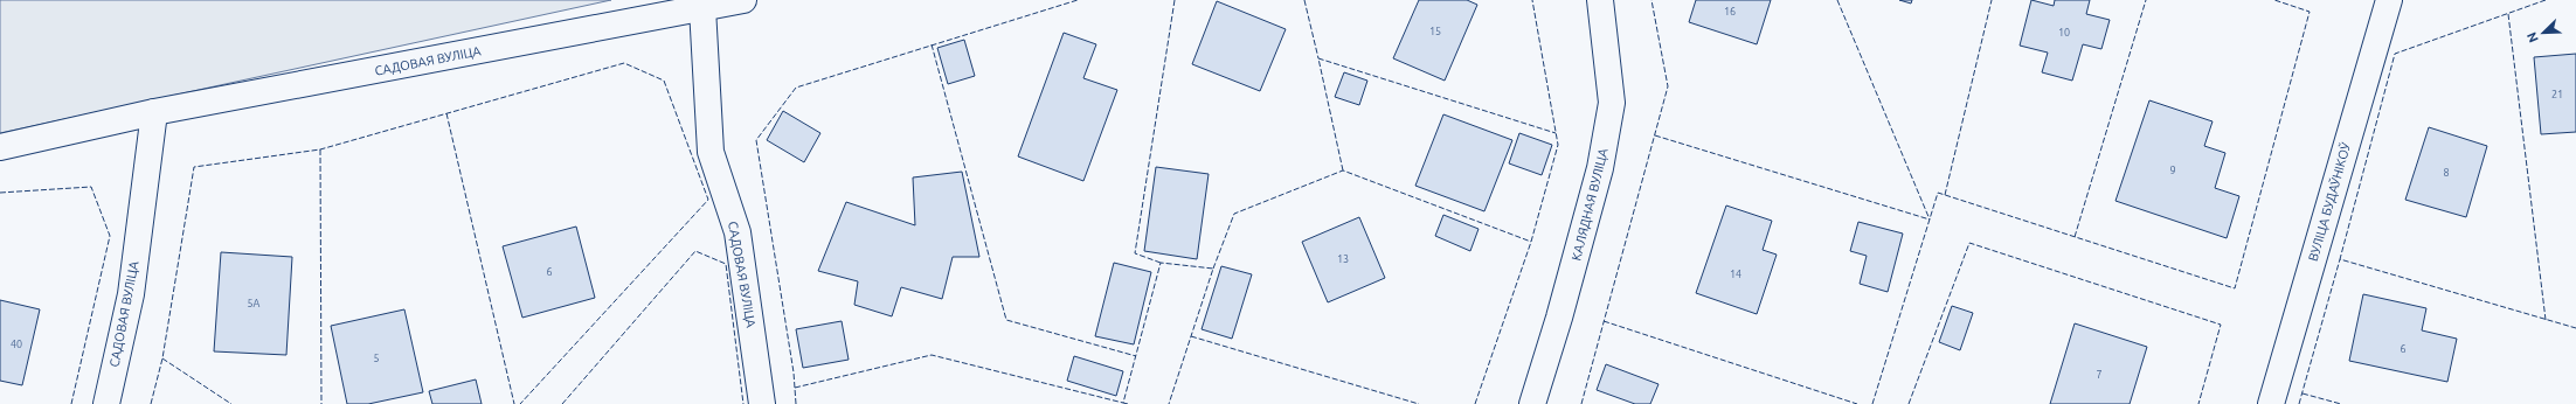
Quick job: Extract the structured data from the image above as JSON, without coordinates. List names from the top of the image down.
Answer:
{
  "streets": {
    "street": ["САДОВАЯ ВУЛІЦА", "ВУЛІЦА БУДАЎНІКОЎ", "КАЛЯДНАЯ ВУЛІЦА"]
  },
  "house_numbers": [
    "16",
    "15",
    "10",
    "21",
    "9",
    "8",
    "13",
    "6",
    "14",
    "5А",
    "40",
    "6",
    "5",
    "7"
  ],
  "north": "bottom left"
}
